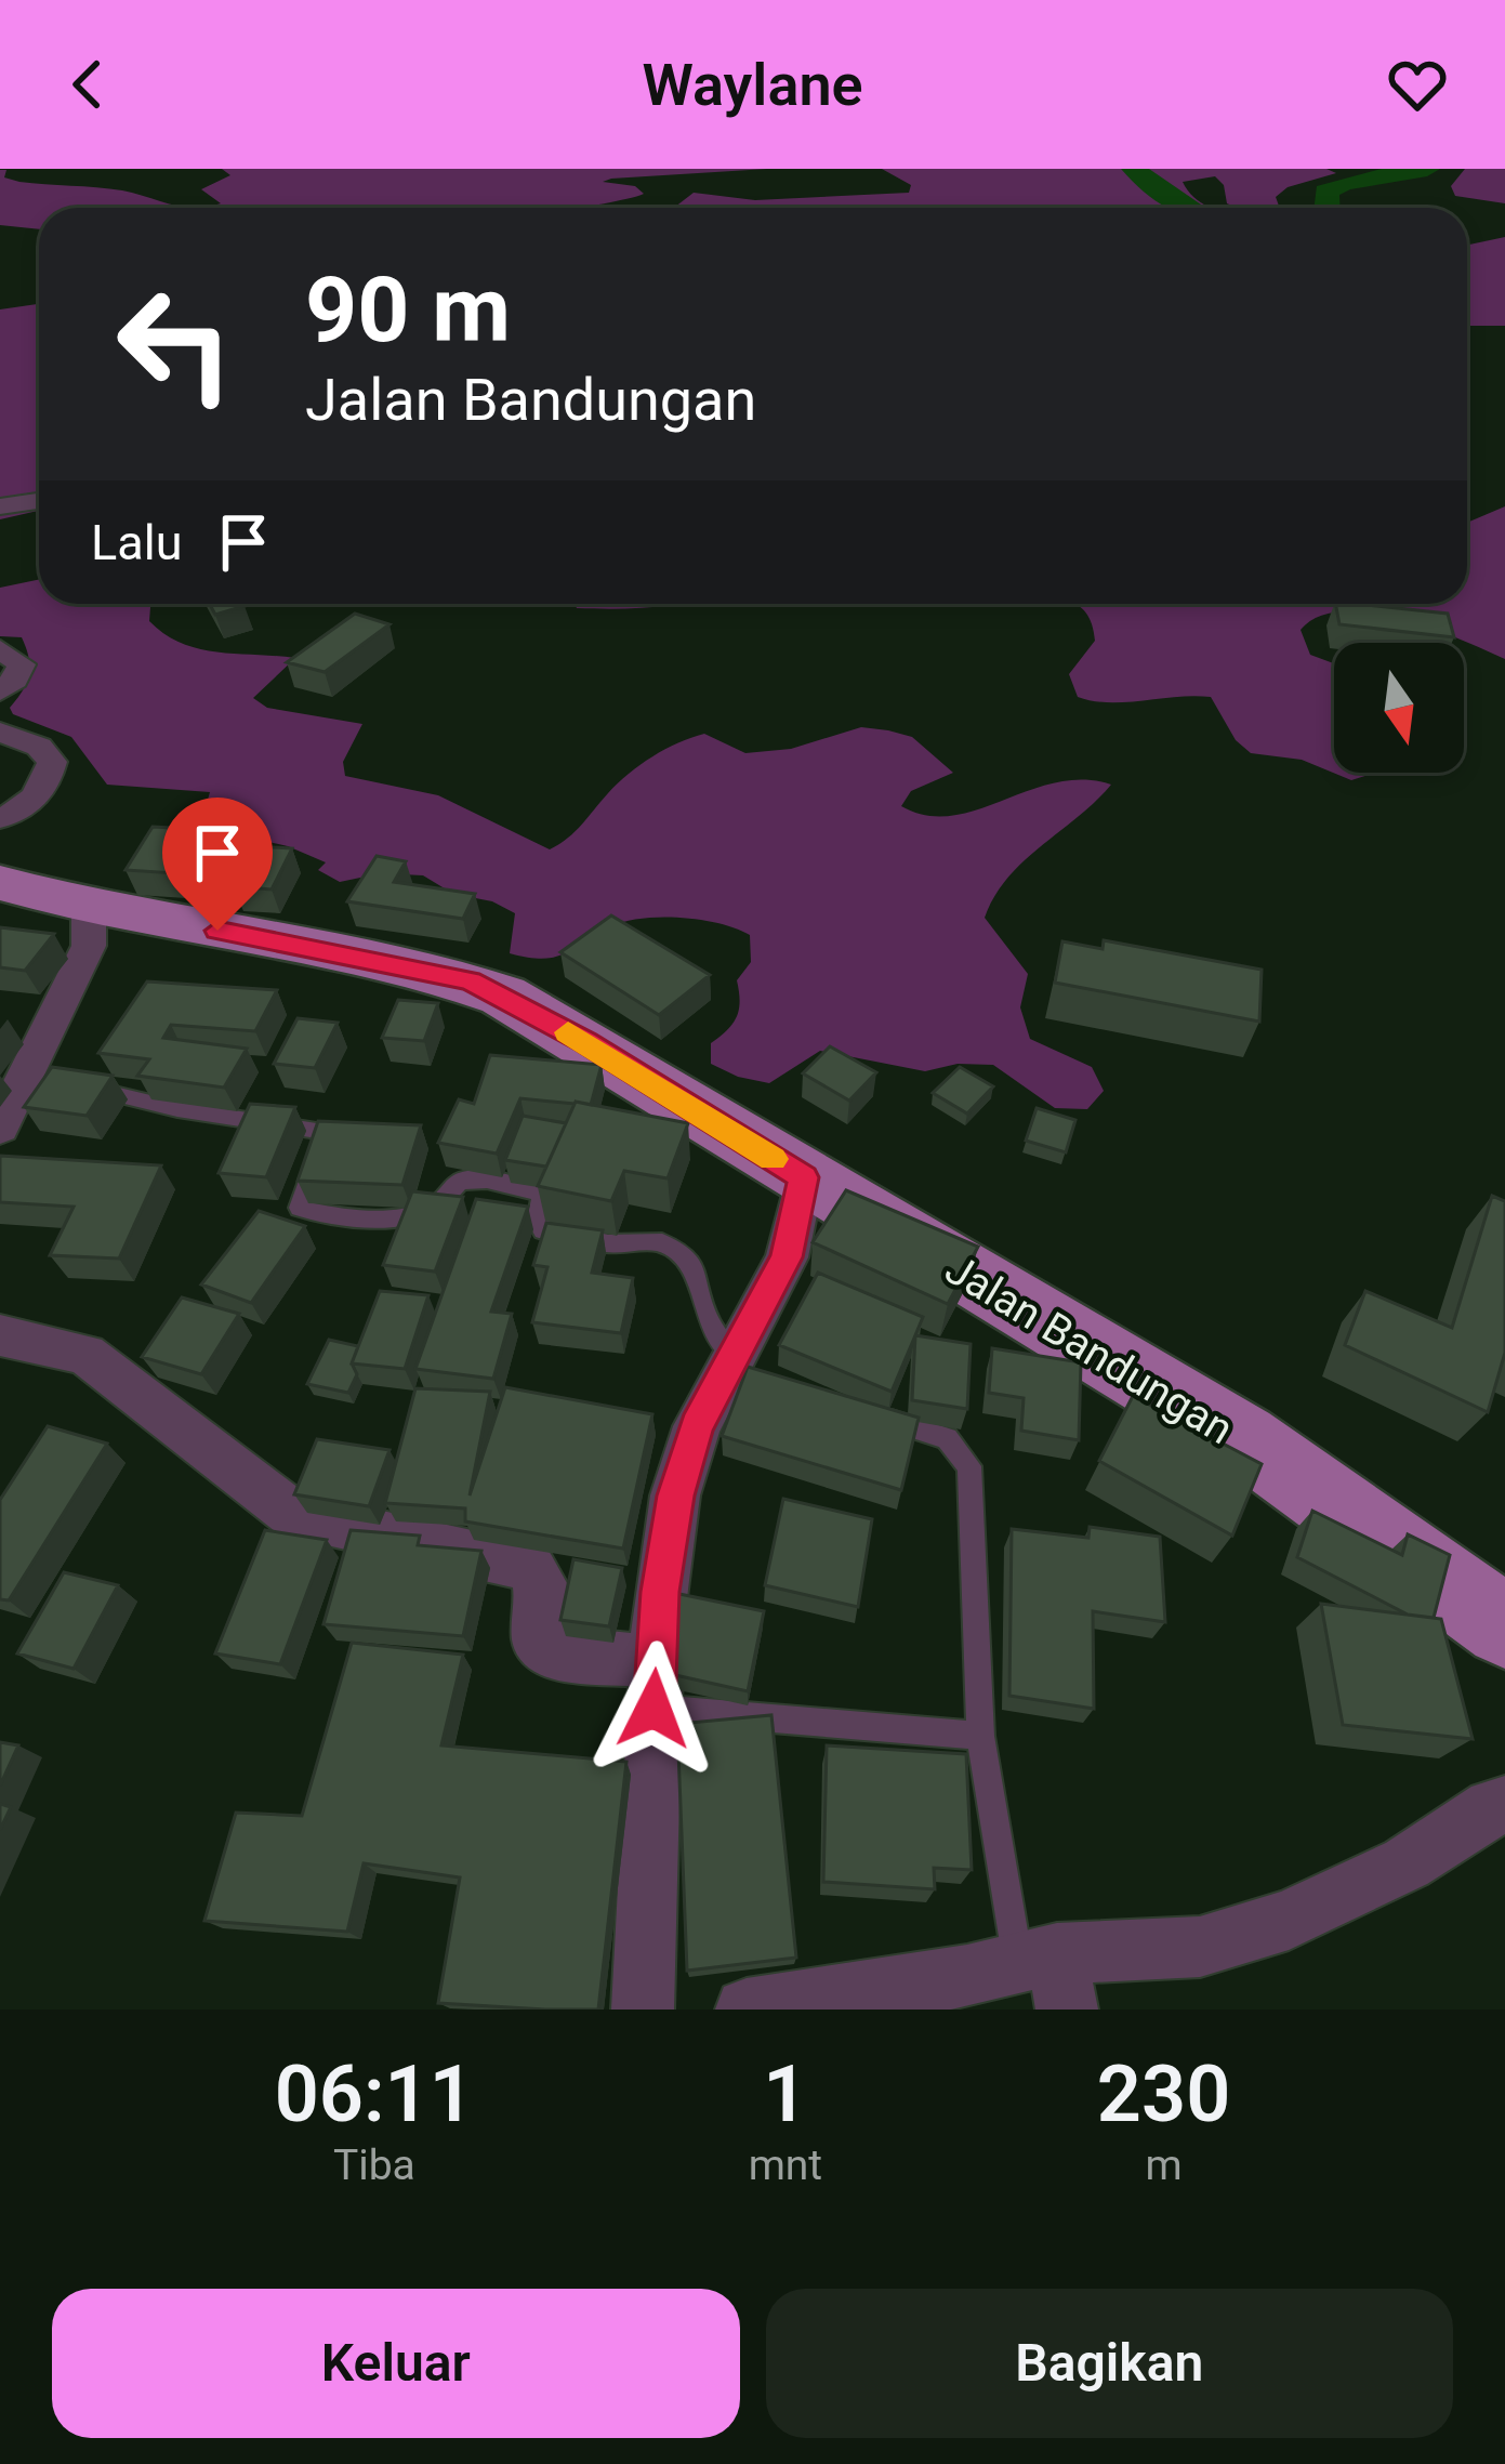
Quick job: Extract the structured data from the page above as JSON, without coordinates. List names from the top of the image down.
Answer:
{
  "streets": {
    "main road": ["Jalan Bandungan"]
  },
  "north": "bottom",
  "page": {
    "header": "Waylane",
    "turn": ["90 m", "Jalan Bandungan"],
    "then": "Lalu",
    "eta": [
      "06:11",
      "Tiba",
      "1",
      "mnt",
      "230",
      "m"
    ],
    "buttons": ["Keluar", "Bagikan"]
  }
}
